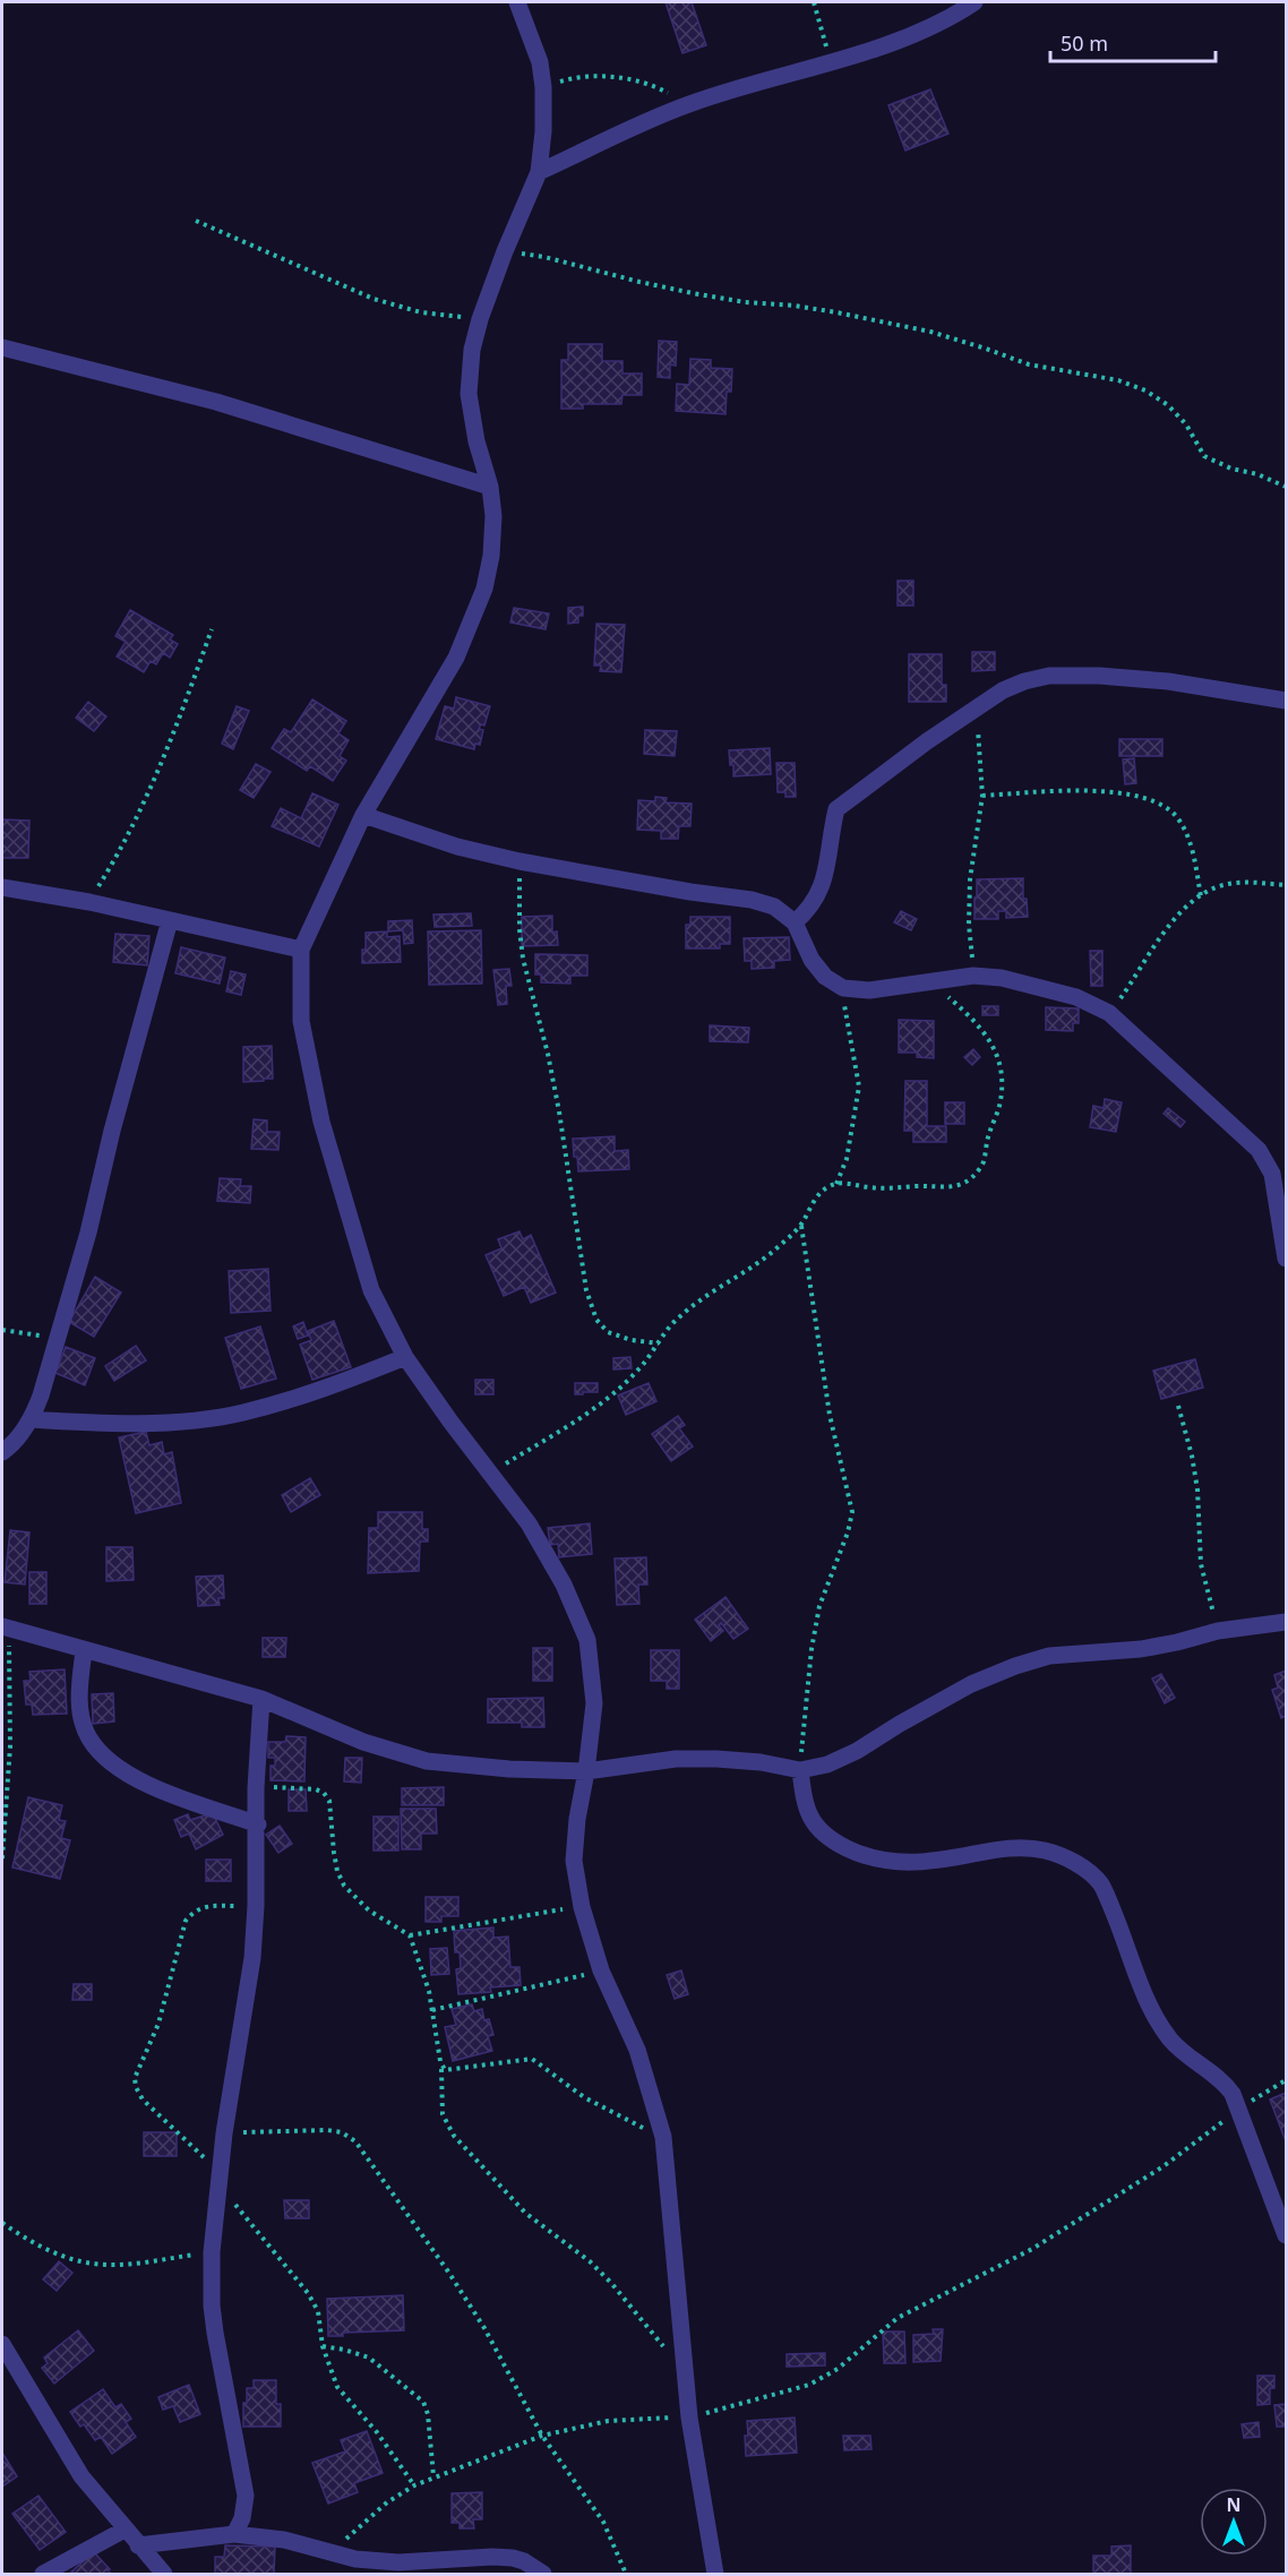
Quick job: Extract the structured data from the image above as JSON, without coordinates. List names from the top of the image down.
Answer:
{
  "scale_bar": "50 m",
  "north": "top"
}
